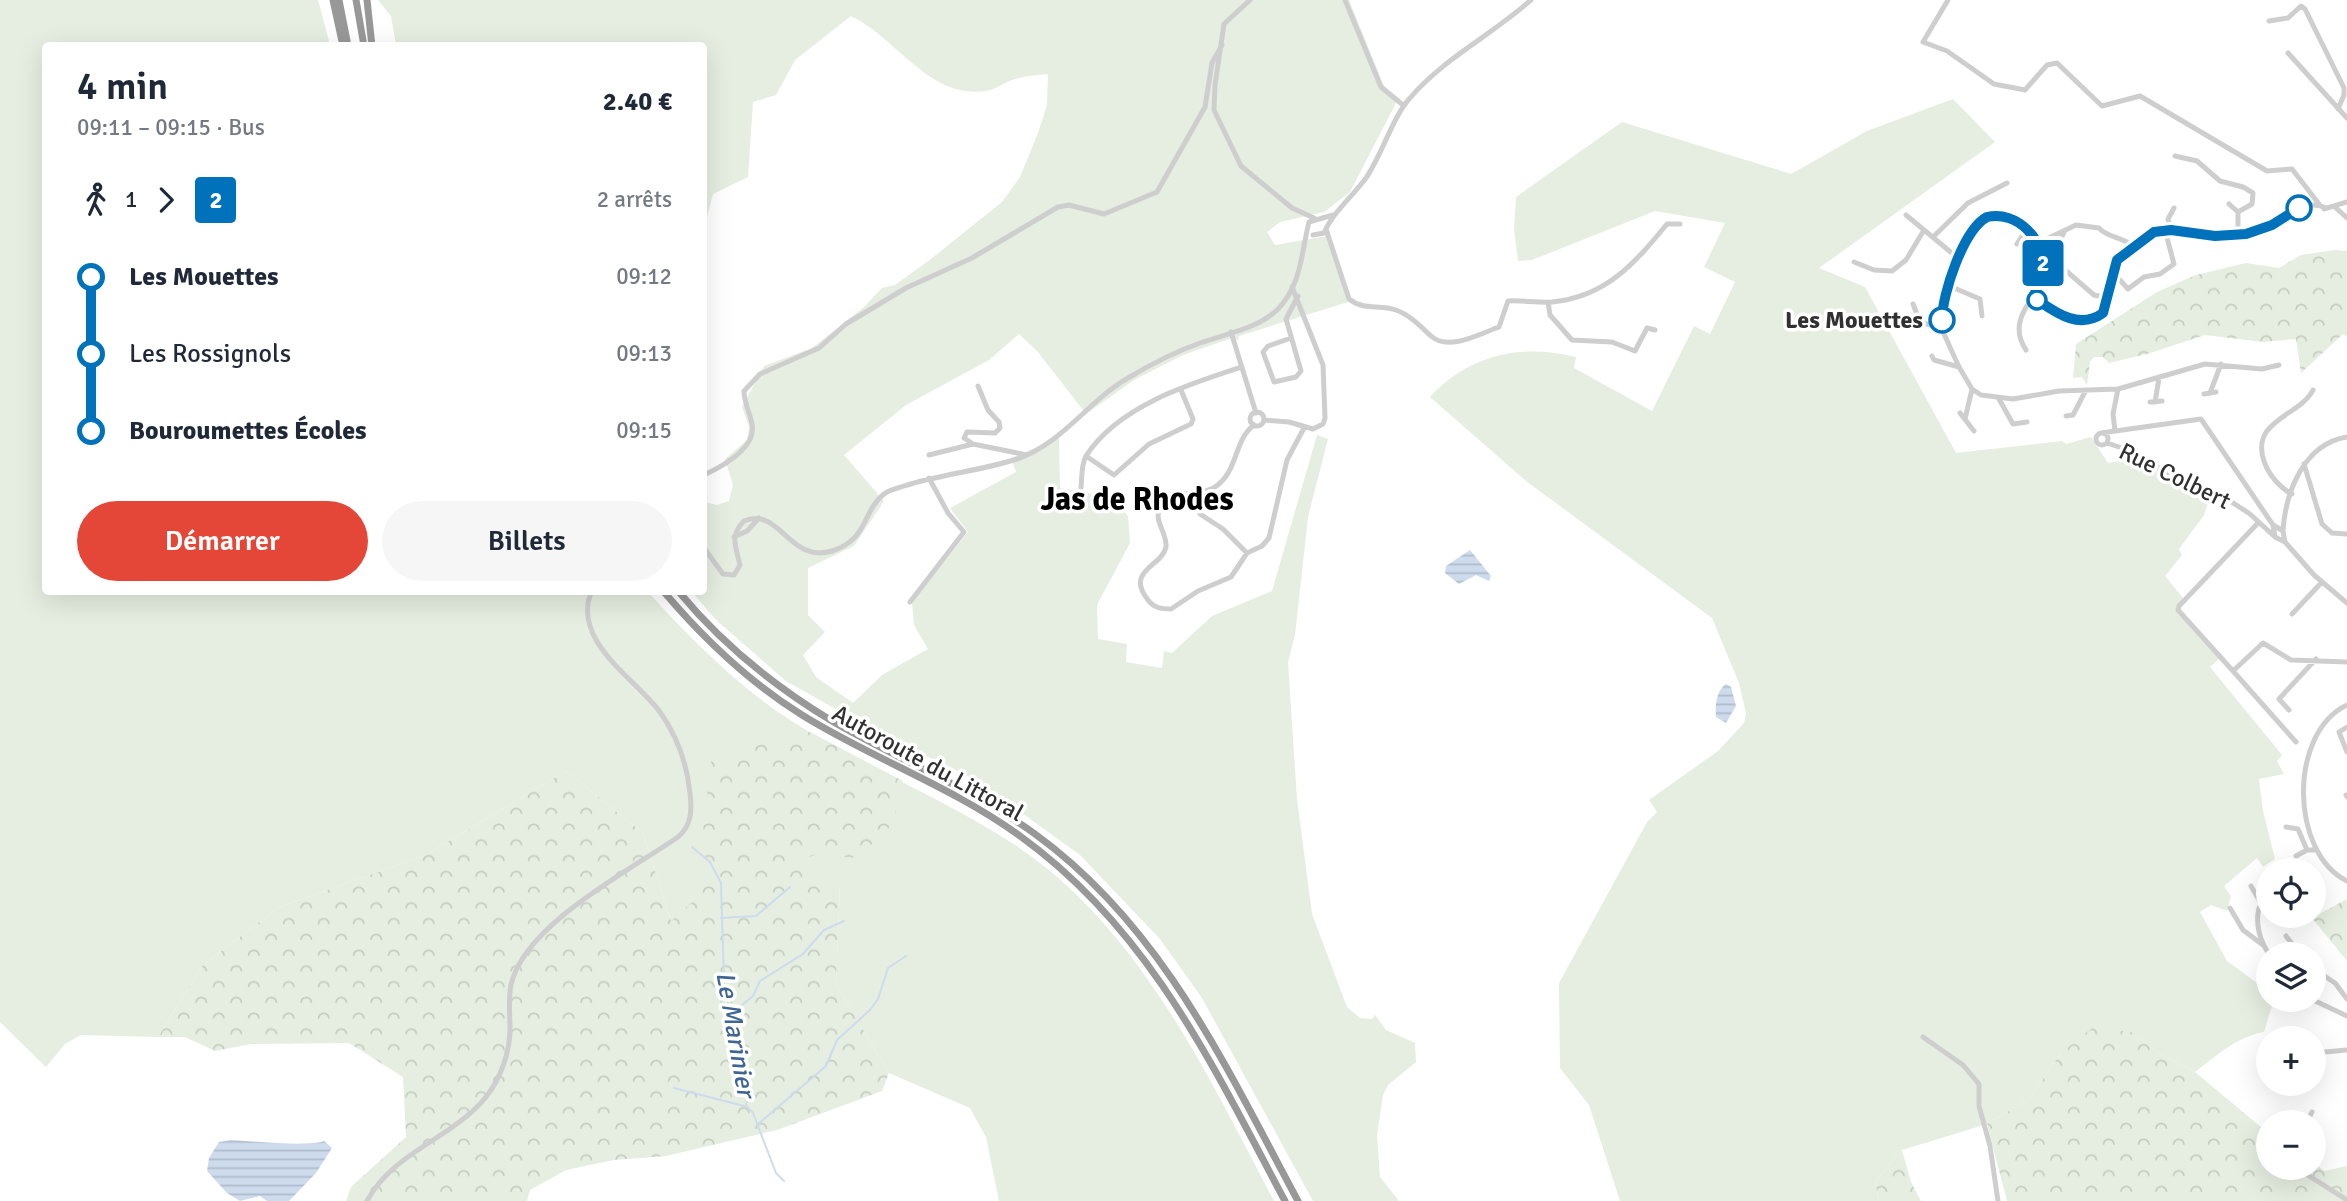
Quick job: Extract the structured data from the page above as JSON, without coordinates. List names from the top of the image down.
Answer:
{
  "streets": {
    "highway": ["Autoroute du Littoral"],
    "street": ["Rue Colbert"]
  },
  "districts": ["Jas de Rhodes"],
  "water": ["Le Marinier"],
  "places": ["Les Mouettes"],
  "lines": ["bus line 2"],
  "page": {
    "on_map": "2",
    "heading": ["4 min", "09:11 – 09:15 · Bus", "2.40 €"],
    "legs": ["1", "2", "2 arrêts"],
    "list": [
      {
        "name": "Les Mouettes",
        "value": "09:12"
      },
      {
        "name": "Les Rossignols",
        "value": "09:13"
      },
      {
        "name": "Bouroumettes Écoles",
        "value": "09:15"
      }
    ],
    "buttons": ["Démarrer", "Billets"],
    "map_buttons": ["+", "−"]
  }
}
